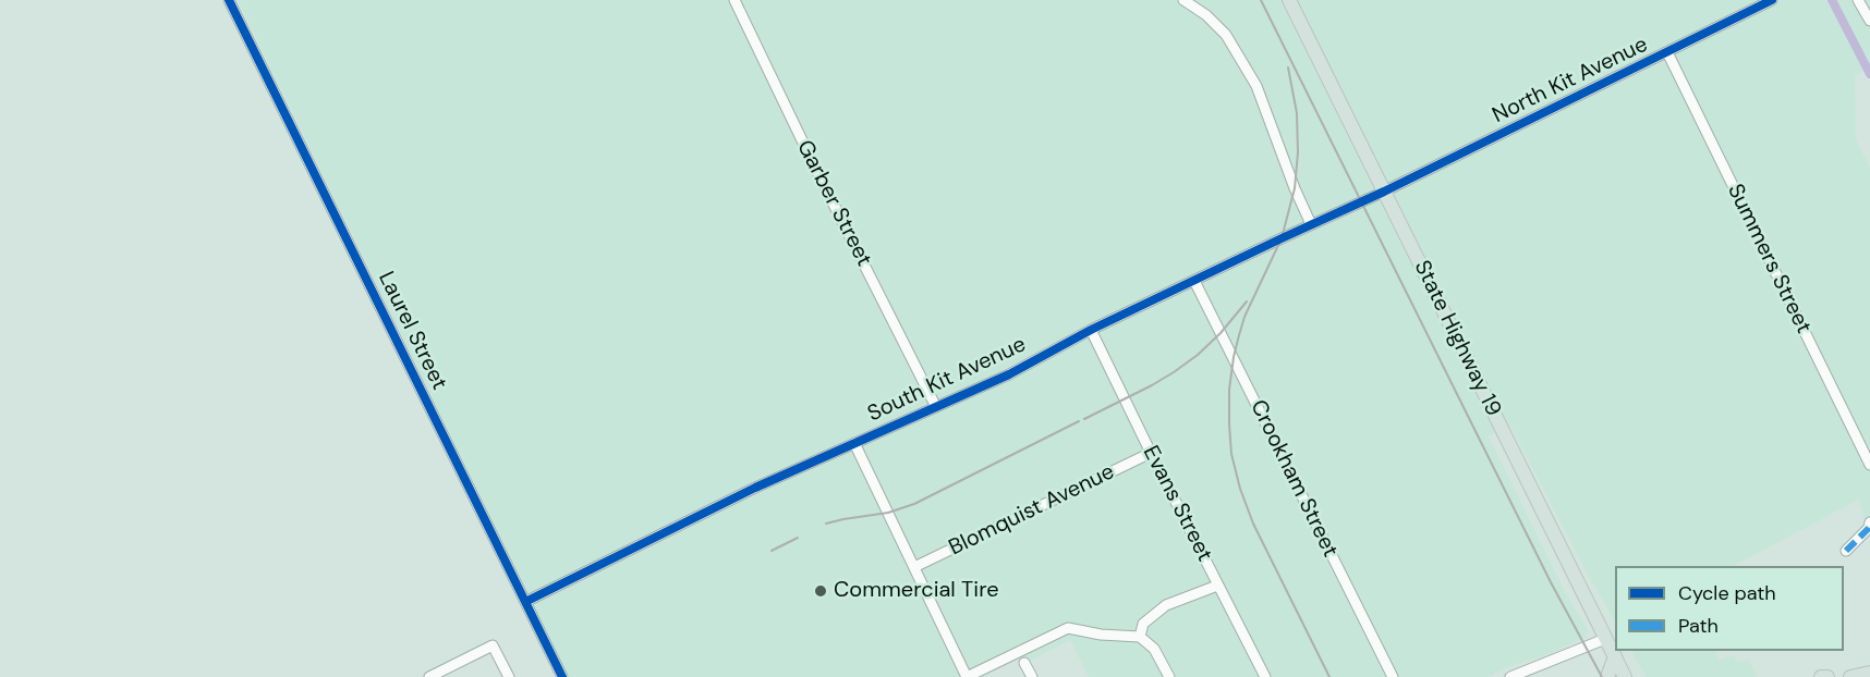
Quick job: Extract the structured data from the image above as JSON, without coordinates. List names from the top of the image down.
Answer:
{
  "streets": {
    "main road": ["State Highway 19"],
    "street": [
      "North Kit Avenue",
      "Garber Street",
      "Summers Street",
      "Laurel Street",
      "South Kit Avenue",
      "Crookham Street",
      "Evans Street",
      "Blomquist Avenue"
    ]
  },
  "crossings": [
    ["North Kit Avenue", "Summers Street"],
    ["North Kit Avenue", "State Highway 19"],
    ["North Kit Avenue", "South Kit Avenue"],
    ["Garber Street", "South Kit Avenue"],
    ["Laurel Street", "South Kit Avenue"],
    ["State Highway 19", "South Kit Avenue"],
    ["South Kit Avenue", "Crookham Street"],
    ["South Kit Avenue", "Evans Street"],
    ["Evans Street", "Blomquist Avenue"]
  ],
  "places": ["Commercial Tire"],
  "legend": ["Cycle path", "Path"]
}
